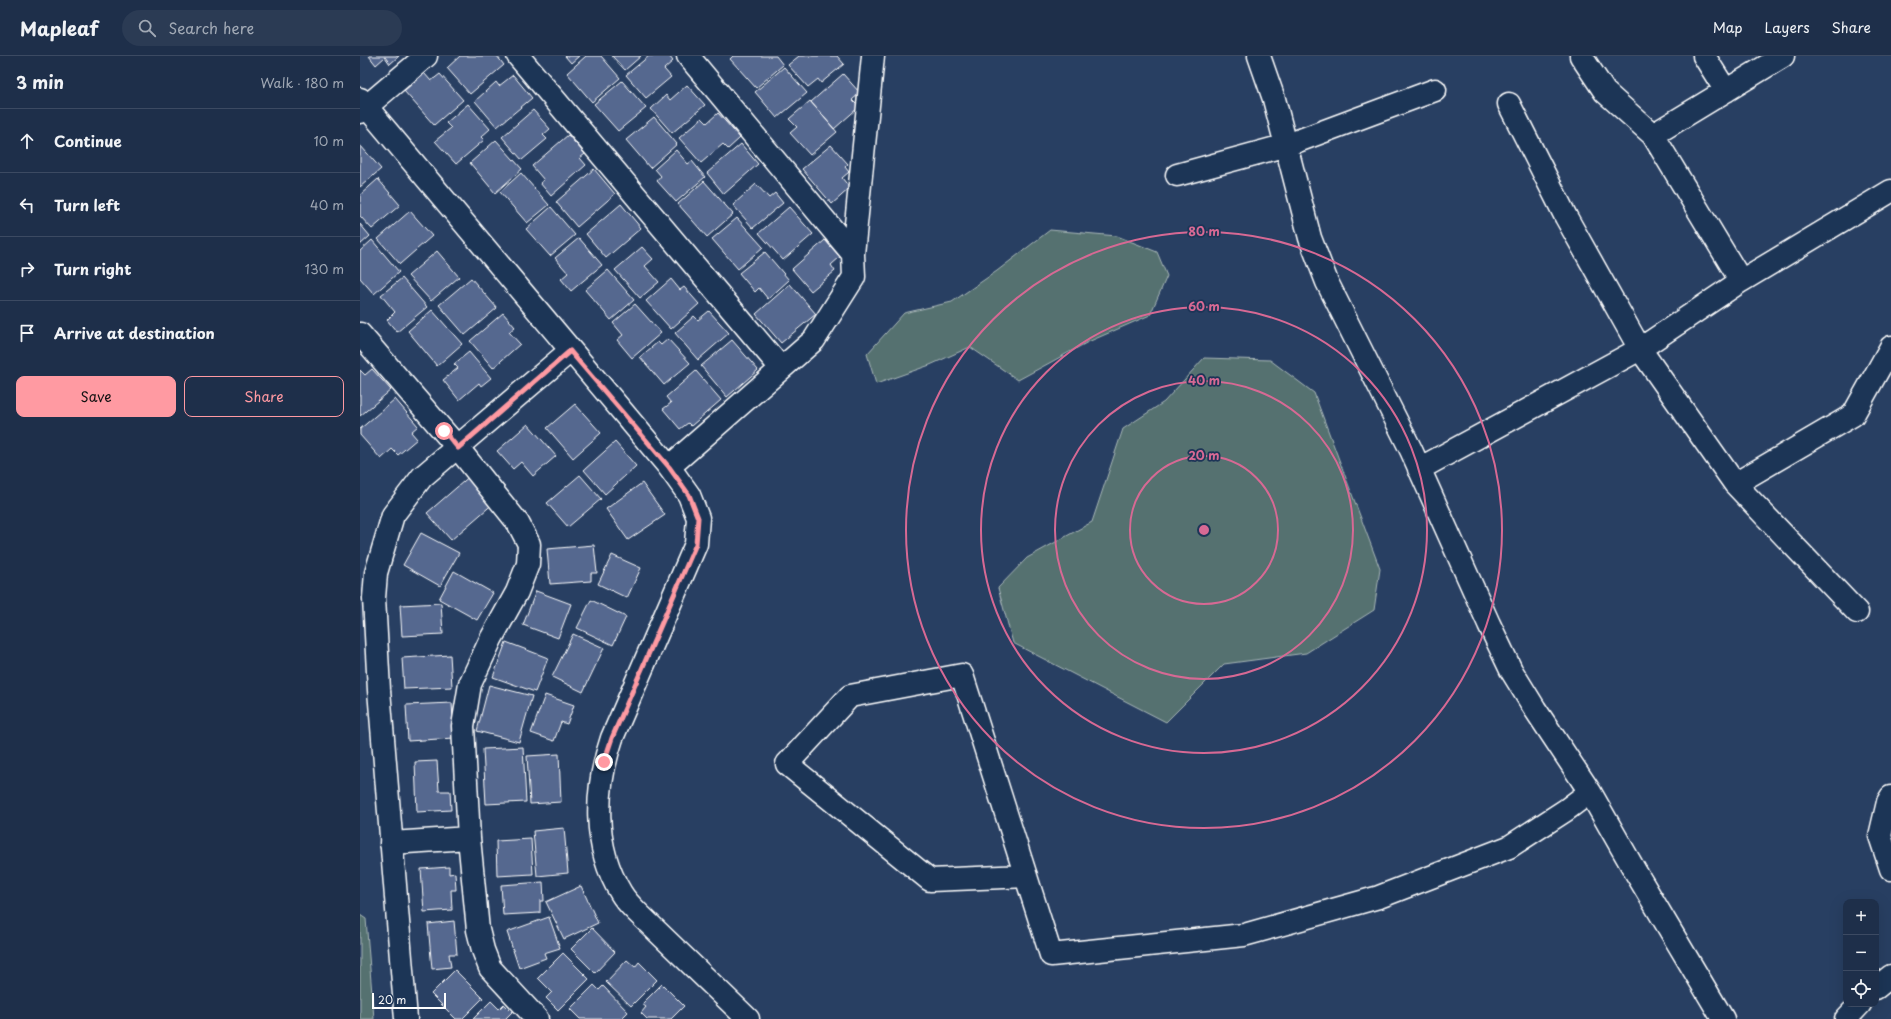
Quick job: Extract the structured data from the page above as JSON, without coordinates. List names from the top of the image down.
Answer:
{
  "scale_bar": "20 m",
  "page": {
    "header": "Mapleaf",
    "search": "Search here",
    "nav": ["Map", "Layers", "Share"],
    "heading": ["3 min", "Walk · 180 m"],
    "list": [
      ["Continue", "10 m"],
      ["Turn left", "40 m"],
      ["Turn right", "130 m"],
      "Arrive at destination"
    ],
    "buttons": ["Save", "Share"],
    "map_buttons": ["+", "−"],
    "scale": "20 m"
  },
  "rings": [
    "80 m",
    "60 m",
    "40 m",
    "20 m"
  ]
}
